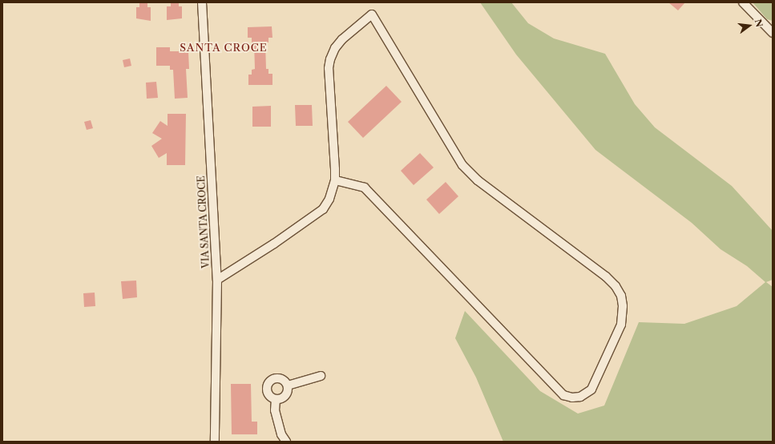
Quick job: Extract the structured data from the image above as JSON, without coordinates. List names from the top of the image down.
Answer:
{
  "streets": {
    "street": ["VIA SANTA CROCE"]
  },
  "districts": ["SANTA CROCE"],
  "north": "right"
}
